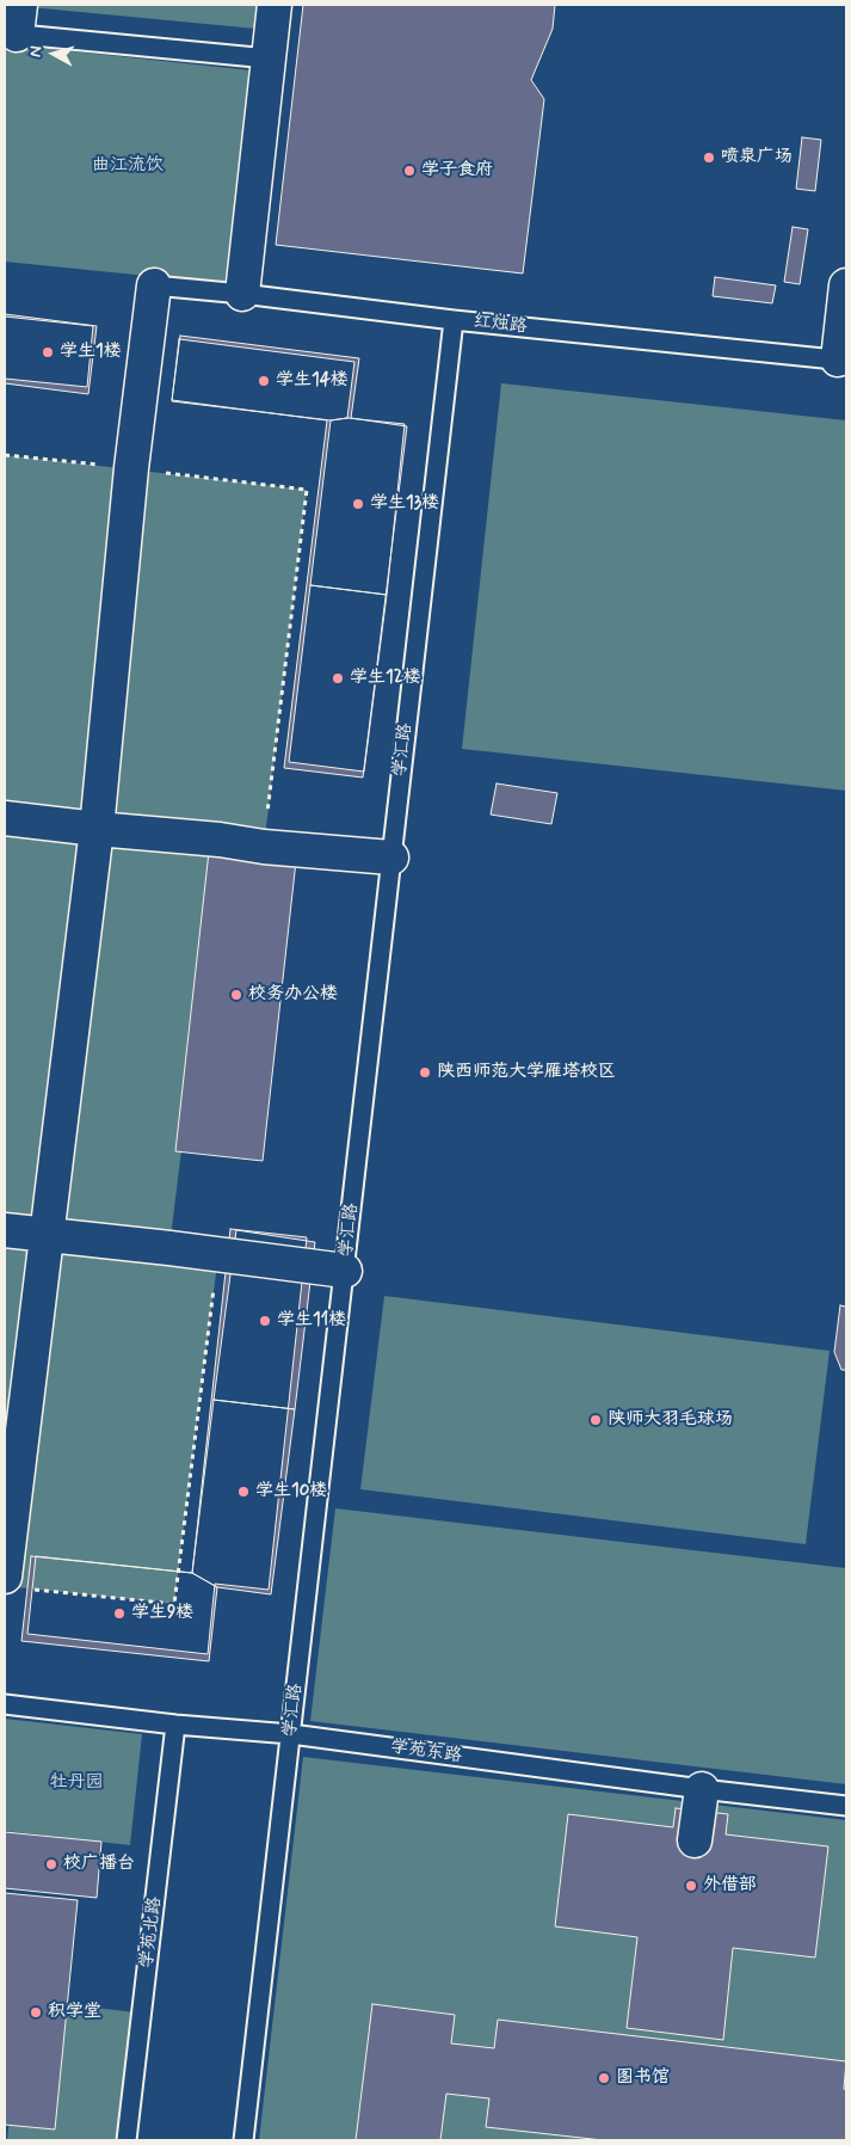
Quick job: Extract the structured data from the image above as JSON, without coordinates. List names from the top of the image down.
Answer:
{
  "streets": {
    "lane": [
      "红烛路",
      "学汇路",
      "学苑东路",
      "学苑北路"
    ]
  },
  "crossings": [
    ["红烛路", "学汇路"],
    ["学汇路", "学苑东路"],
    ["学苑东路", "学苑北路"]
  ],
  "parks": ["曲江流饮", "牡丹园"],
  "places": [
    "喷泉广场",
    "学子食府",
    "学生1楼",
    "学生14楼",
    "学生13楼",
    "学生12楼",
    "校务办公楼",
    "陕西师范大学雁塔校区",
    "学生11楼",
    "陕师大羽毛球场",
    "学生10楼",
    "学生9楼",
    "校广播台",
    "外借部",
    "积学堂",
    "图书馆"
  ],
  "north": "left"
}
